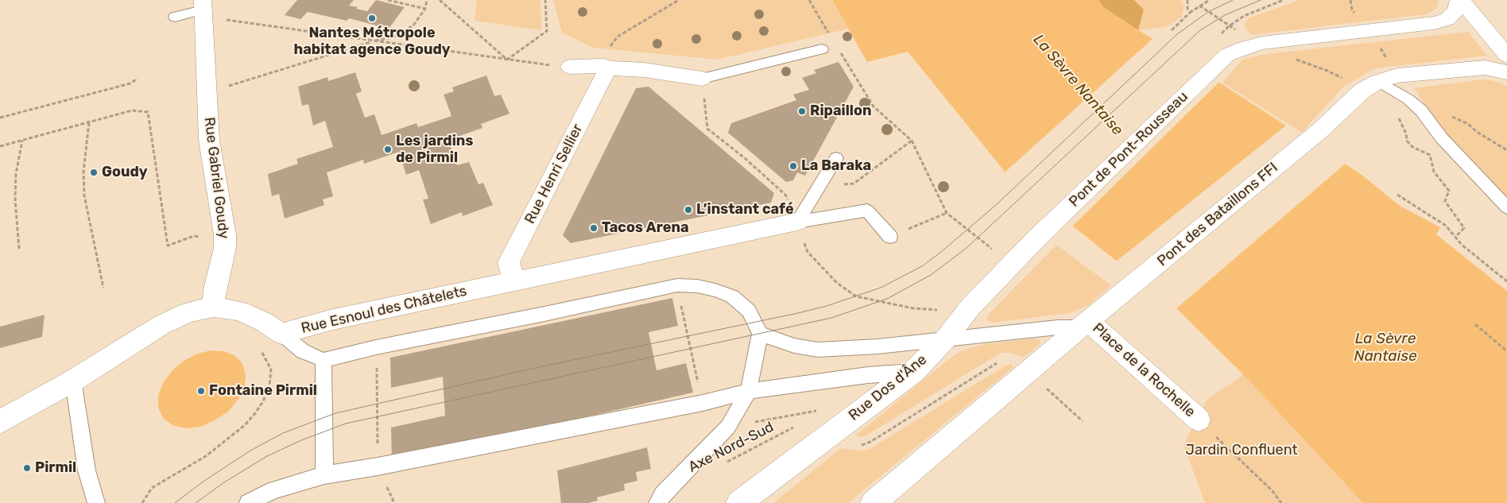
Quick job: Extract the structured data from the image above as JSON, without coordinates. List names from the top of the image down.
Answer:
{
  "streets": {
    "main road": [
      "Pont de Pont-Rousseau",
      "Rue Henri Sellier",
      "Rue Gabriel Goudy",
      "Pont des Bataillons FFI",
      "Rue Esnoul des Châtelets",
      "Place de la Rochelle",
      "Rue Dos d'Âne"
    ],
    "path": ["Axe Nord-Sud"]
  },
  "crossings": [
    ["Pont de Pont-Rousseau", "Rue Dos d'Âne"],
    ["Rue Henri Sellier", "Rue Esnoul des Châtelets"],
    ["Pont des Bataillons FFI", "Place de la Rochelle"]
  ],
  "water": ["La Sèvre Nantaise"],
  "parks": ["Jardin Confluent"],
  "places": [
    "Nantes Métropole habitat agence Goudy",
    "Ripaillon",
    "Les jardins de Pirmil",
    "La Baraka",
    "Goudy",
    "L’instant café",
    "Tacos Arena",
    "Fontaine Pirmil",
    "Pirmil"
  ]
}
